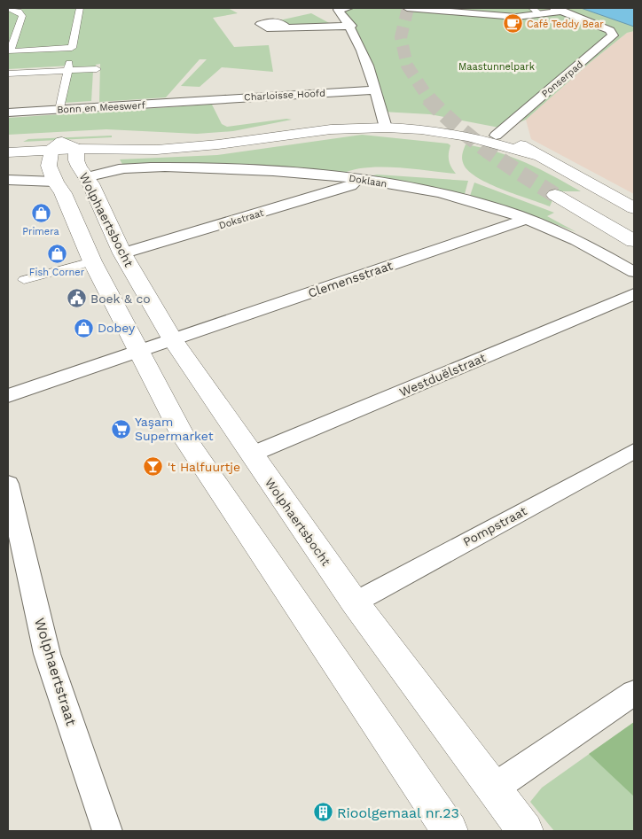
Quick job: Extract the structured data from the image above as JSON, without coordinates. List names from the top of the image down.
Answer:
{
  "streets": {
    "main road": ["Wolphaertsbocht"],
    "street": [
      "Ponserpad",
      "Charloisse Hoofd",
      "Bonn en Meeswerf",
      "Doklaan",
      "Dokstraat",
      "Clemensstraat",
      "Westduëlstraat",
      "Pompstraat",
      "Wolphaertstraat"
    ]
  },
  "crossings": [
    ["Charloisse Hoofd", "Bonn en Meeswerf"],
    ["Doklaan", "Dokstraat"],
    ["Doklaan", "Wolphaertsbocht"],
    ["Doklaan", "Clemensstraat"],
    ["Dokstraat", "Wolphaertsbocht"],
    ["Wolphaertsbocht", "Clemensstraat"],
    ["Wolphaertsbocht", "Westduëlstraat"],
    ["Wolphaertsbocht", "Pompstraat"]
  ],
  "parks": ["Maastunnelpark"],
  "places": {
    "cafe": ["Café Teddy Bear"],
    "shop": ["Primera", "Fish Corner", "Dobey"],
    "public building": ["Boek & co"],
    "supermarket": ["Yaşam Supermarket"],
    "bar": ["'t Halfuurtje"],
    "building": ["Rioolgemaal nr.23"]
  }
}
